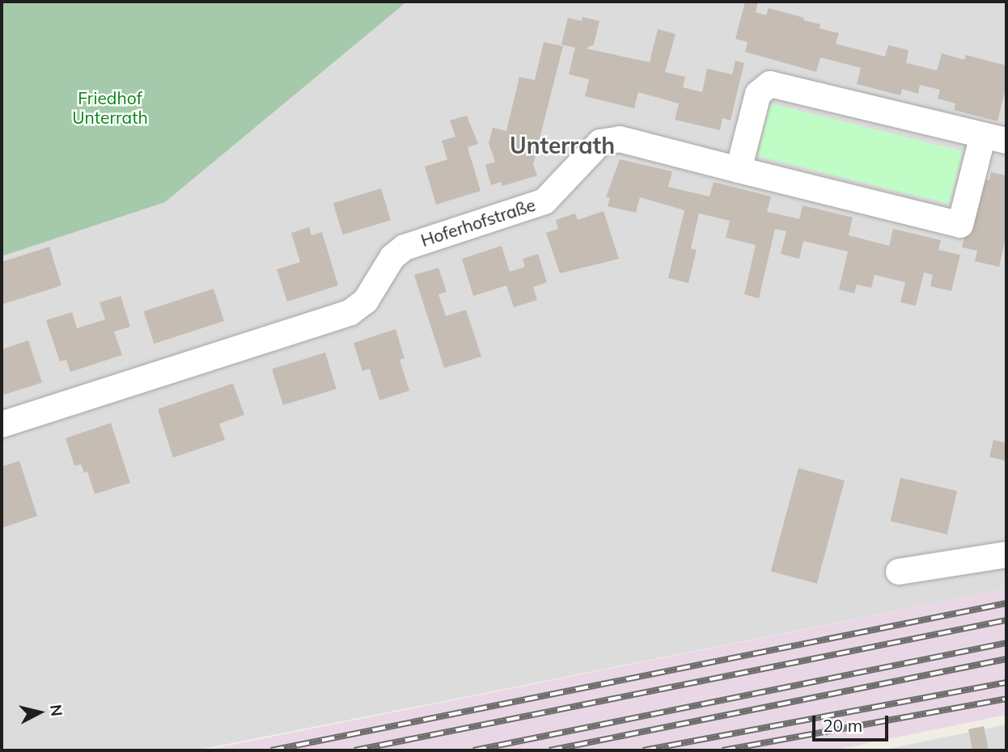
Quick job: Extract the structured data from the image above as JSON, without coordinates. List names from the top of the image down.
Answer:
{
  "streets": {
    "street": ["Hoferhofstraße"]
  },
  "districts": ["Unterrath"],
  "parks": ["Friedhof Unterrath"],
  "scale_bar": "20 m",
  "north": "right"
}
